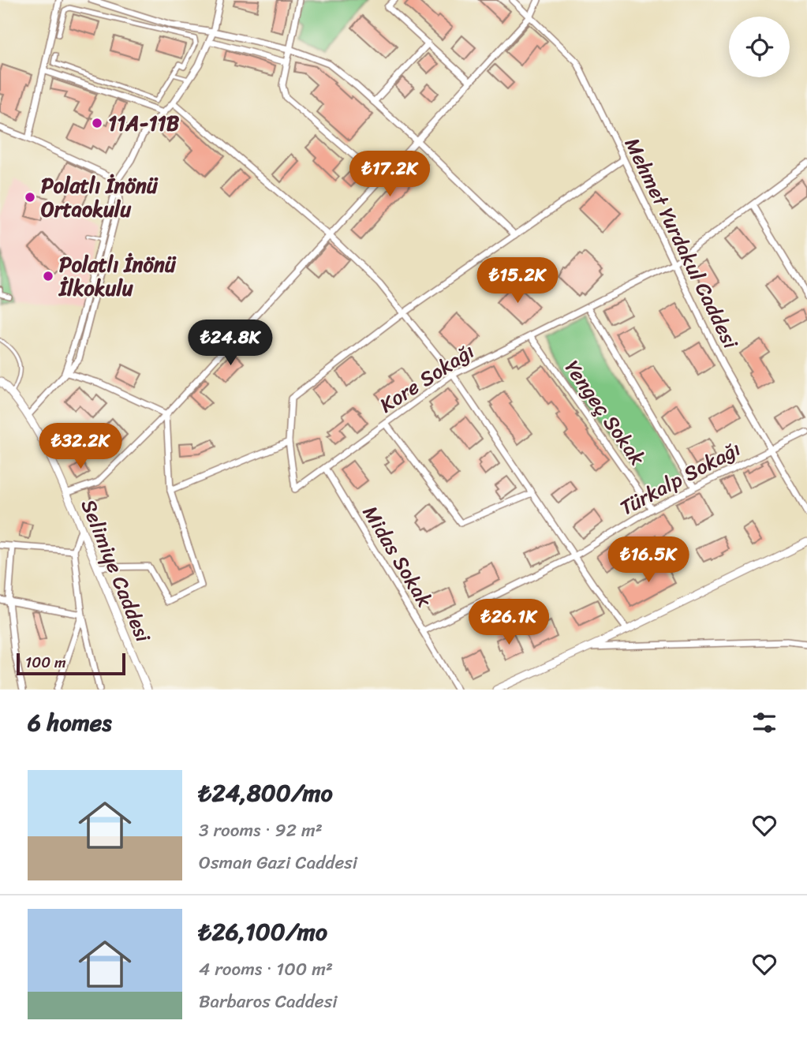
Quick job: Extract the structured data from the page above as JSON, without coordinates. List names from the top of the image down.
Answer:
{
  "streets": {
    "street": [
      "Mehmet Yurdakul Caddesi",
      "Kore Sokağı",
      "Yengeç Sokak",
      "Türkalp Sokağı",
      "Midas Sokak",
      "Selimiye Caddesi"
    ]
  },
  "crossings": [
    ["Mehmet Yurdakul Caddesi", "Kore Sokağı"],
    ["Mehmet Yurdakul Caddesi", "Türkalp Sokağı"],
    ["Kore Sokağı", "Yengeç Sokak"],
    ["Kore Sokağı", "Midas Sokak"],
    ["Yengeç Sokak", "Türkalp Sokağı"],
    ["Türkalp Sokağı", "Midas Sokak"]
  ],
  "places": ["11A-11B", "Polatlı İnönü Ortaokulu", "Polatlı İnönü İlkokulu"],
  "scale_bar": "100 m",
  "page": {
    "price": [
      "₺17.2K",
      "₺15.2K",
      "₺24.8K",
      "₺32.2K",
      "₺16.5K",
      "₺26.1K"
    ],
    "scale": "100 m",
    "heading": "6 homes",
    "list": [
      {
        "name": "₺24,800/mo",
        "note": "3 rooms · 92 m² · Osman Gazi Caddesi"
      },
      {
        "name": "₺26,100/mo",
        "note": "4 rooms · 100 m² · Barbaros Caddesi"
      }
    ]
  }
}
